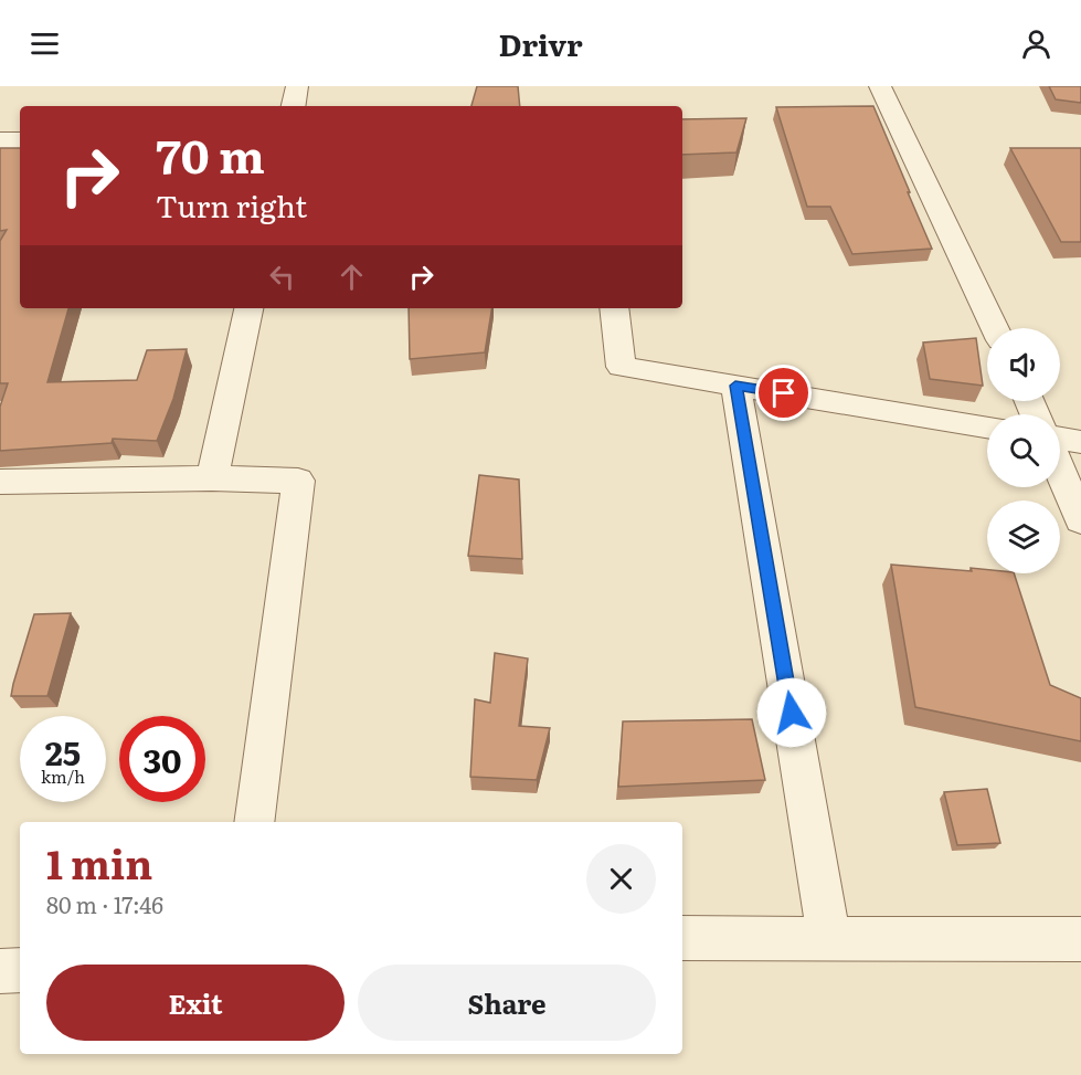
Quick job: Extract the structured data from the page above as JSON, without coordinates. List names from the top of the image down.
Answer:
{
  "page": {
    "header": "Drivr",
    "turn": ["70 m", "Turn right"],
    "speed": "25 km/h",
    "limit": "30",
    "heading": ["1 min", "80 m · 17:46"],
    "buttons": ["Exit", "Share"]
  }
}
